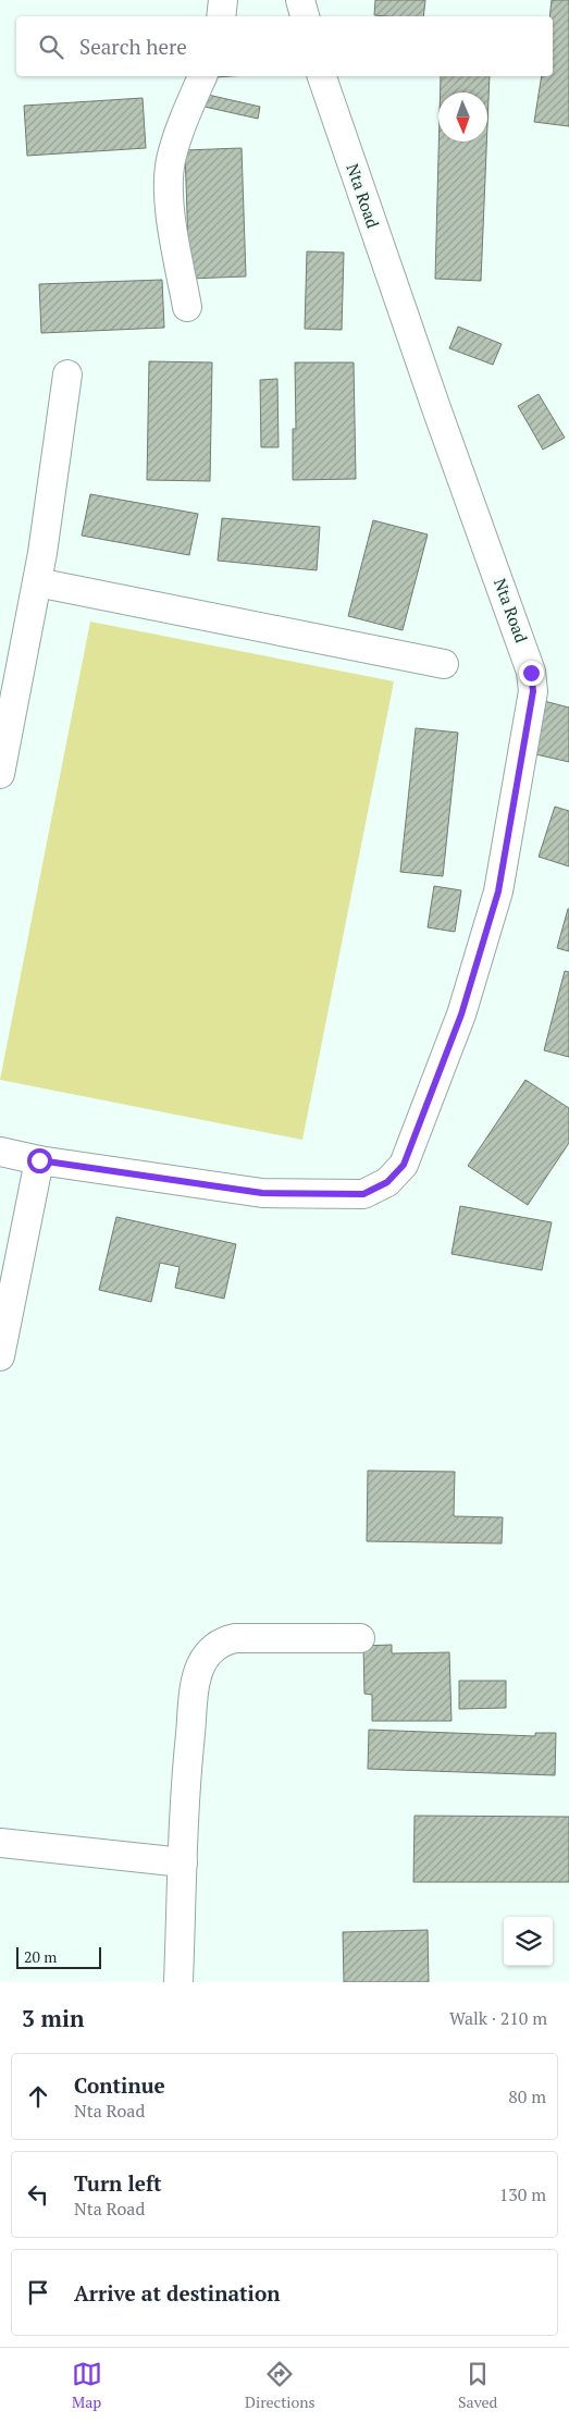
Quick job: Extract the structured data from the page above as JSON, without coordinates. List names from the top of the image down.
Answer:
{
  "streets": {
    "street": ["Nta Road"]
  },
  "scale_bar": "20 m",
  "north": "bottom",
  "page": {
    "search": "Search here",
    "scale": "20 m",
    "heading": ["3 min", "Walk · 210 m"],
    "list": [
      ["Continue", "Nta Road", "80 m"],
      ["Turn left", "Nta Road", "130 m"],
      "Arrive at destination"
    ],
    "nav": ["Map", "Directions", "Saved"]
  }
}
